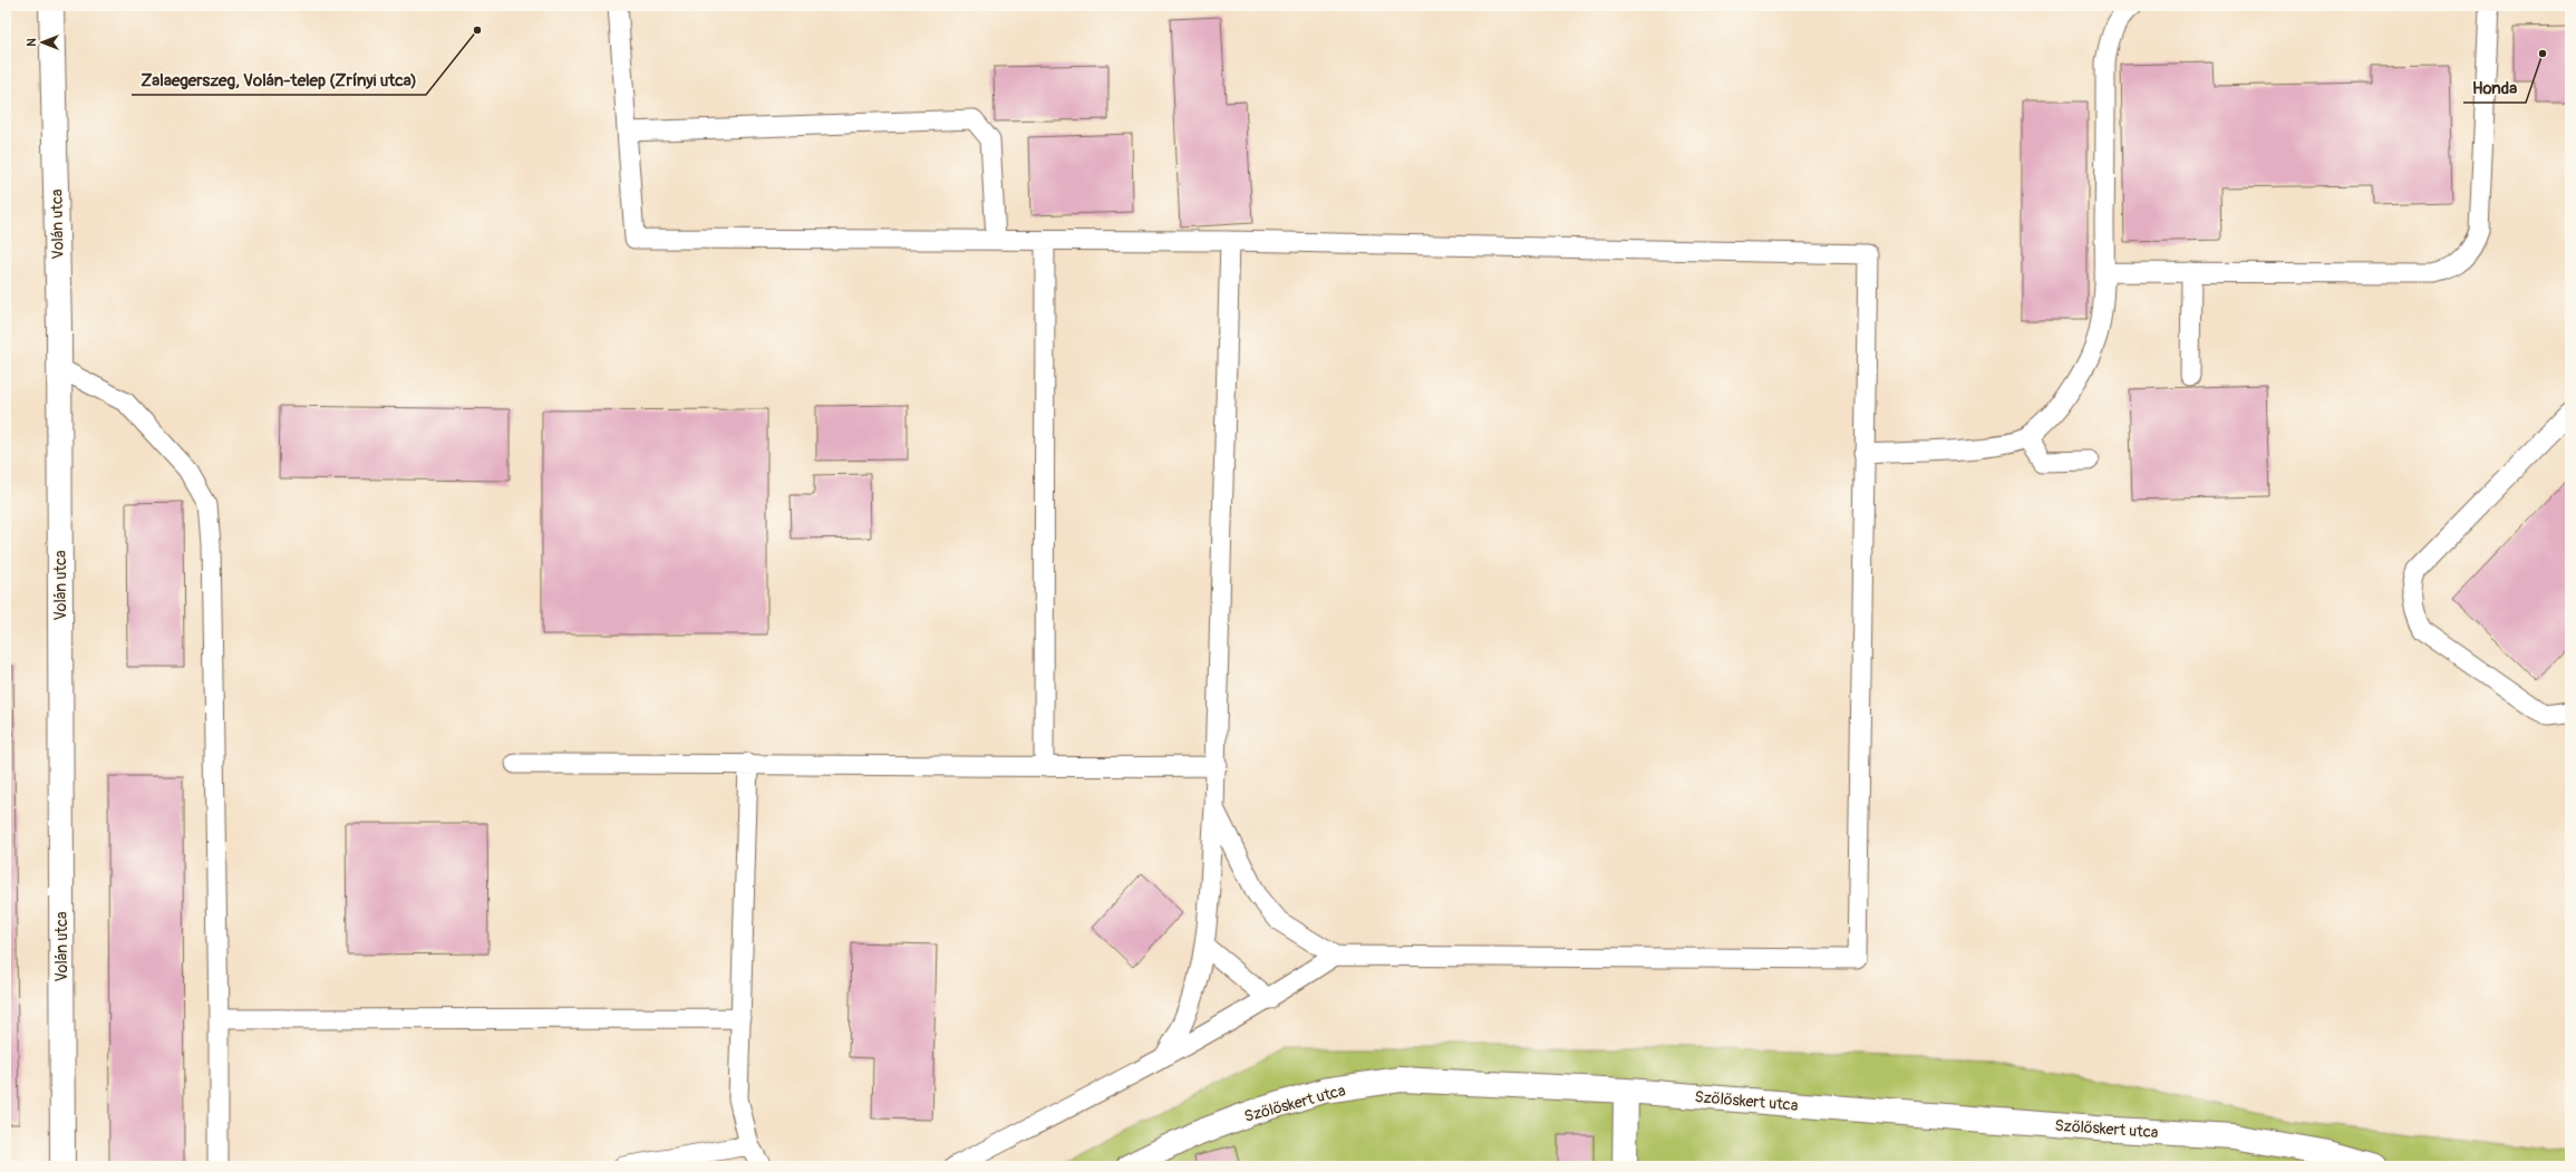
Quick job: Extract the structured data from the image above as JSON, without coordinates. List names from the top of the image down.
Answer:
{
  "streets": {
    "street": ["Volán utca", "Szőlőskert utca"]
  },
  "places": ["Zalaegerszeg, Volán-telep (Zrínyi utca)", "Honda"],
  "north": "left"
}
